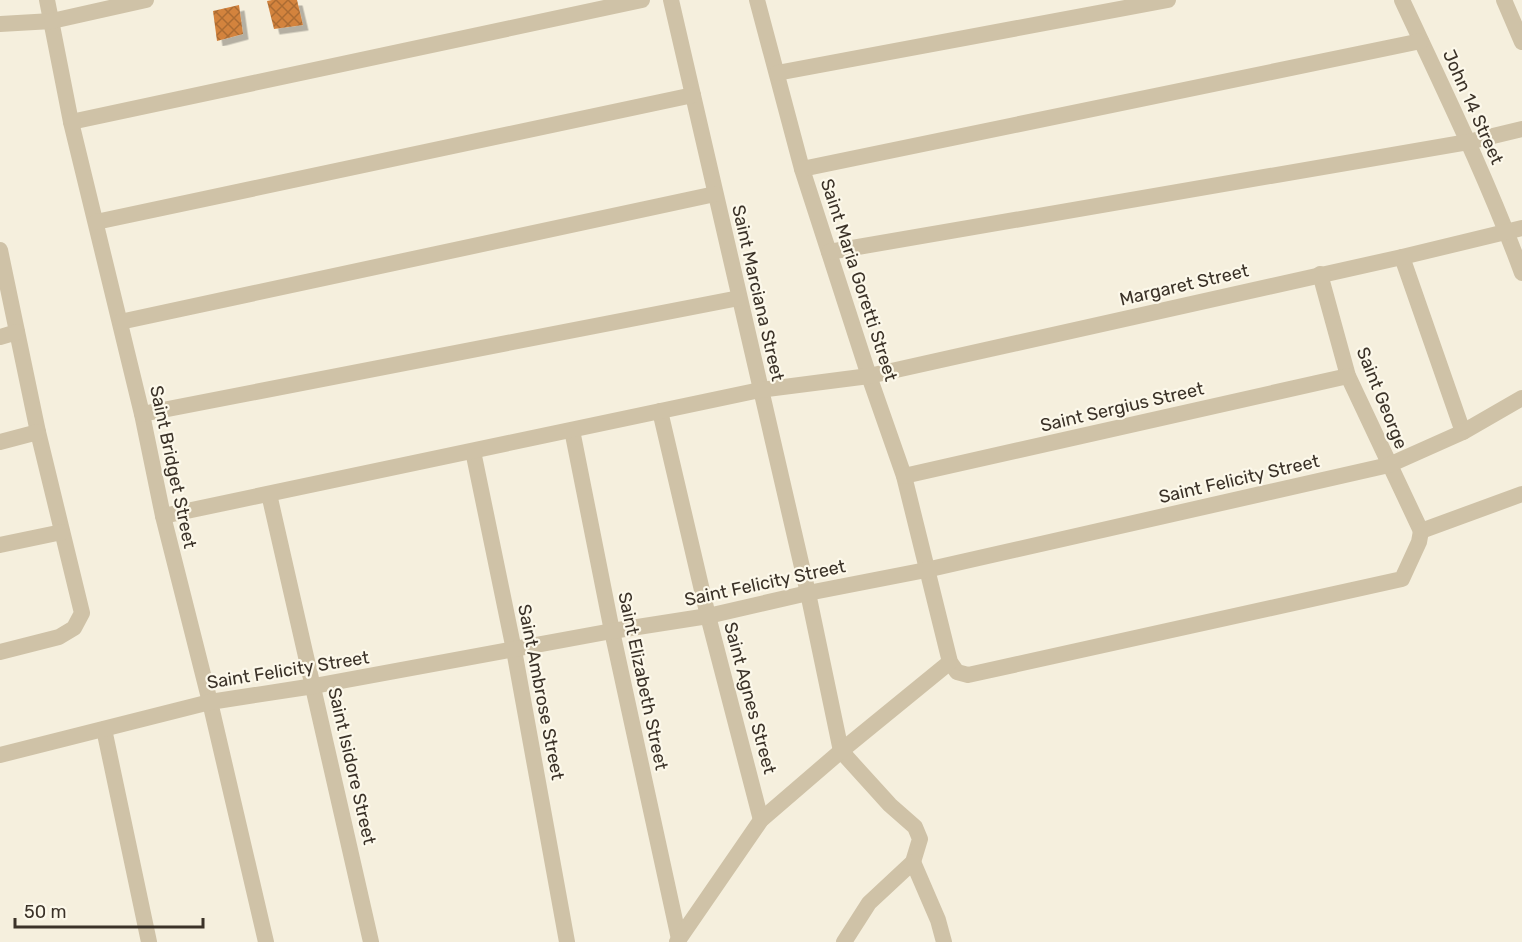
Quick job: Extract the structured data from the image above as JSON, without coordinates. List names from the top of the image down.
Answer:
{
  "streets": {
    "street": [
      "John 14 Street",
      "Saint Maria Goretti Street",
      "Margaret Street",
      "Saint Marciana Street",
      "Saint George",
      "Saint Sergius Street",
      "Saint Bridget Street",
      "Saint Felicity Street",
      "Saint Elizabeth Street",
      "Saint Ambrose Street",
      "Saint Agnes Street",
      "Saint Isidore Street"
    ]
  },
  "crossings": [
    ["John 14 Street", "Margaret Street"],
    ["Saint Maria Goretti Street", "Margaret Street"],
    ["Saint Maria Goretti Street", "Saint Sergius Street"],
    ["Saint Maria Goretti Street", "Saint Felicity Street"],
    ["Margaret Street", "Saint Marciana Street"],
    ["Margaret Street", "Saint George"],
    ["Margaret Street", "Saint Bridget Street"],
    ["Margaret Street", "Saint Elizabeth Street"],
    ["Margaret Street", "Saint Ambrose Street"],
    ["Margaret Street", "Saint Agnes Street"],
    ["Margaret Street", "Saint Isidore Street"],
    ["Saint Marciana Street", "Saint Felicity Street"],
    ["Saint George", "Saint Sergius Street"],
    ["Saint George", "Saint Felicity Street"],
    ["Saint Bridget Street", "Saint Felicity Street"],
    ["Saint Felicity Street", "Saint Elizabeth Street"],
    ["Saint Felicity Street", "Saint Ambrose Street"],
    ["Saint Felicity Street", "Saint Agnes Street"],
    ["Saint Felicity Street", "Saint Isidore Street"]
  ],
  "scale_bar": "50 m"
}
